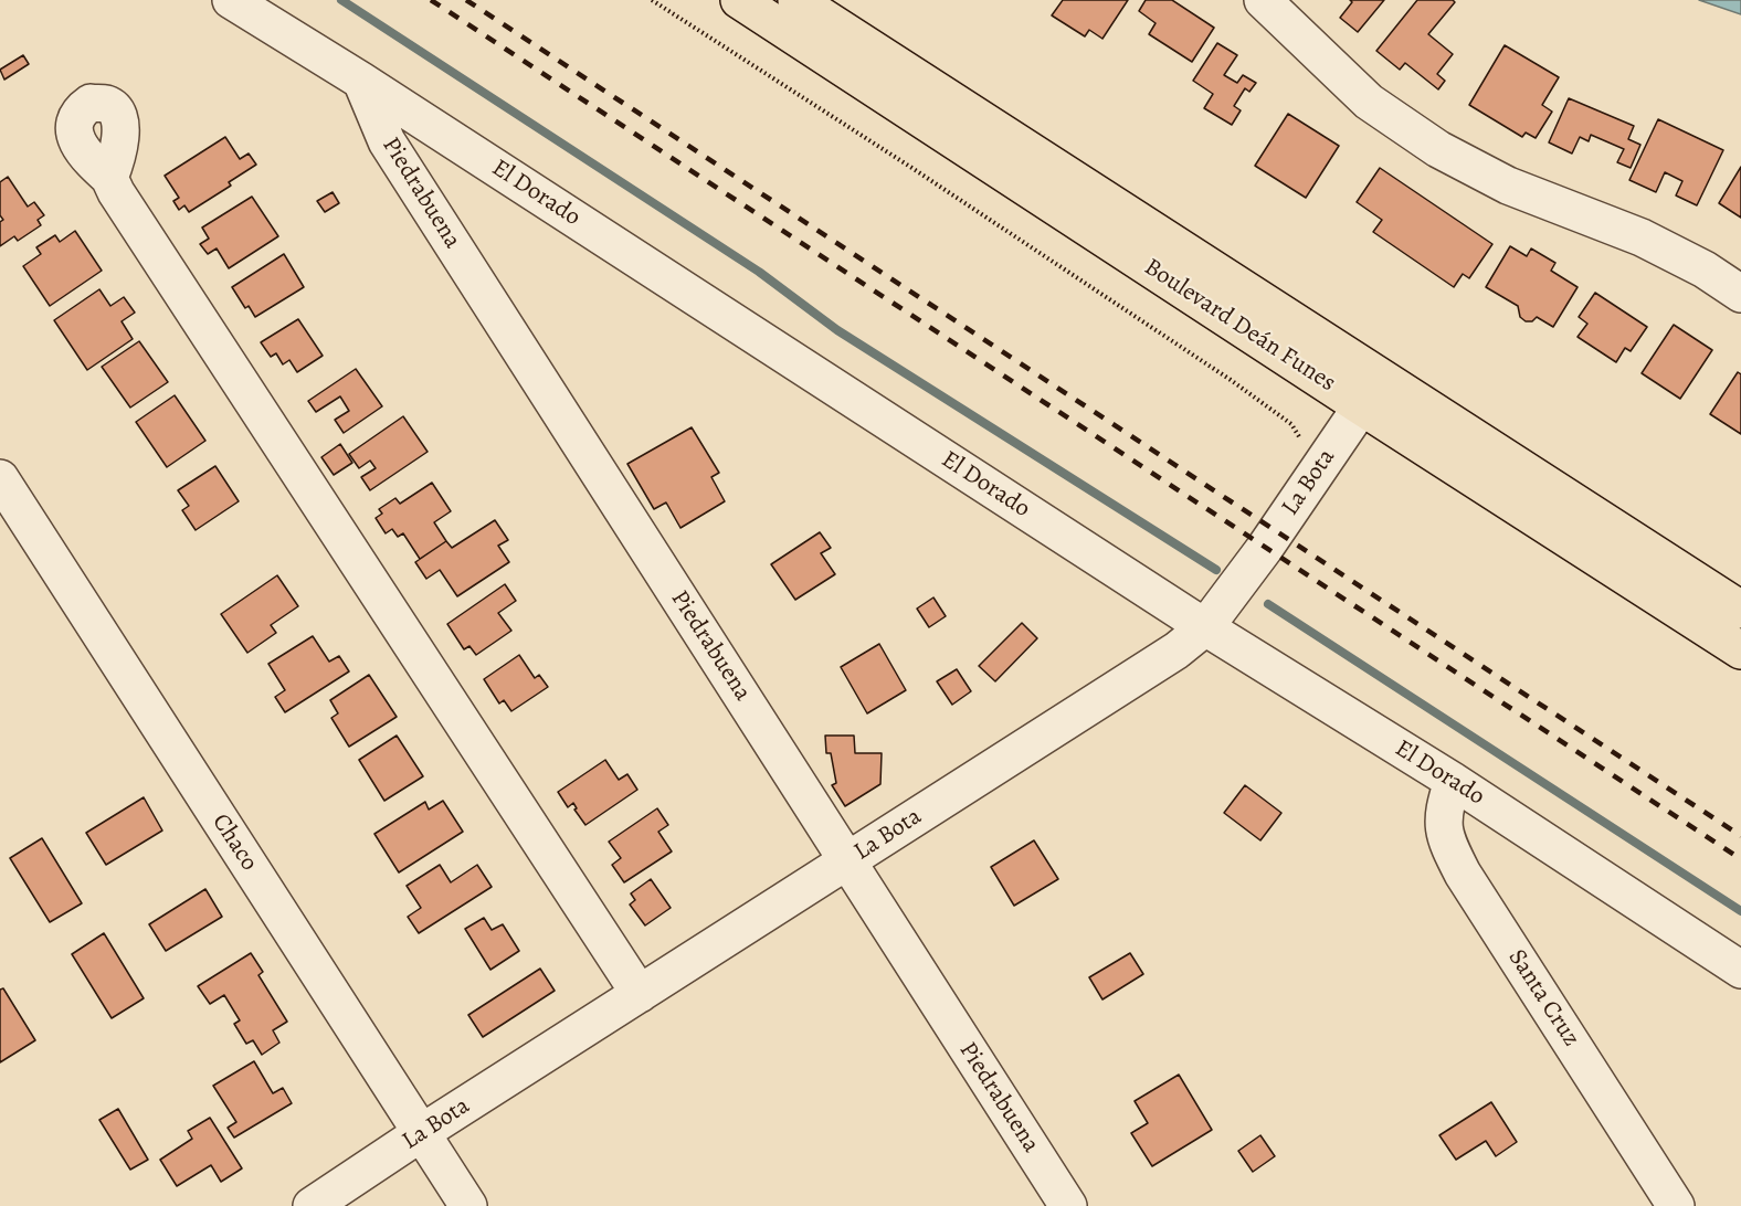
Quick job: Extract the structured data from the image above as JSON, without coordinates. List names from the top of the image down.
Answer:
{
  "streets": {
    "main road": ["Boulevard Deán Funes"],
    "street": [
      "Piedrabuena",
      "El Dorado",
      "La Bota",
      "Chaco",
      "Santa Cruz"
    ]
  },
  "crossings": [
    ["Piedrabuena", "El Dorado"],
    ["Piedrabuena", "La Bota"],
    ["El Dorado", "La Bota"],
    ["El Dorado", "Santa Cruz"],
    ["Boulevard Deán Funes", "La Bota"],
    ["La Bota", "Chaco"]
  ]
}
